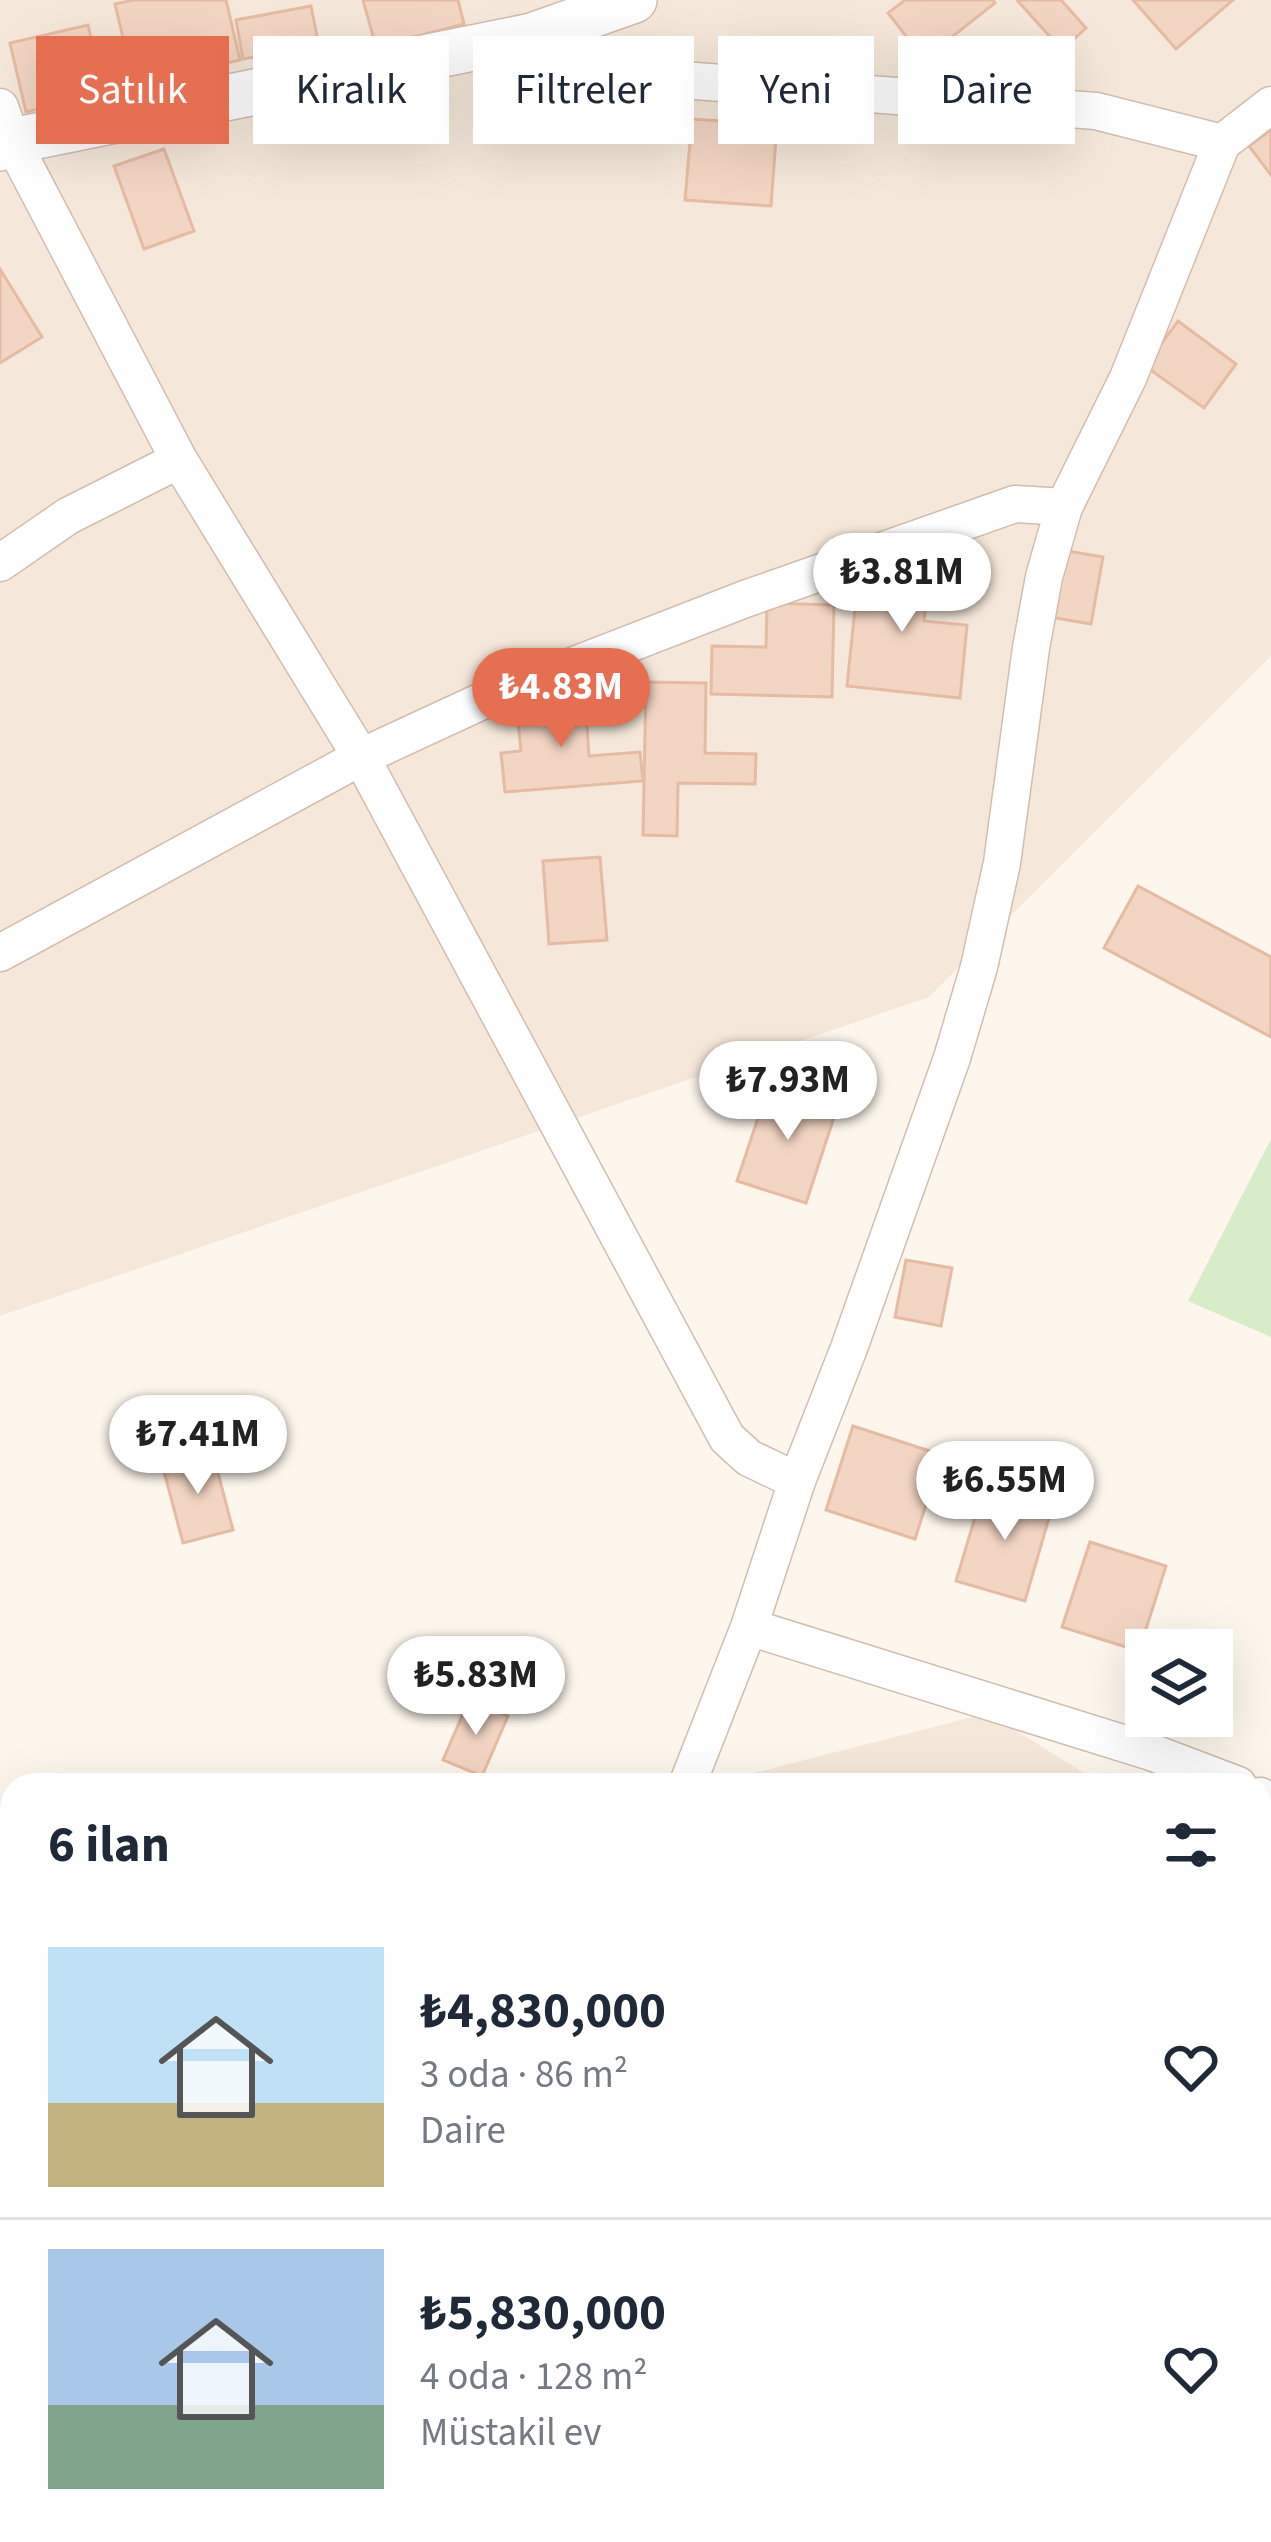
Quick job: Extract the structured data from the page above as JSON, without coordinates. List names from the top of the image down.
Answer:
{
  "page": {
    "chip": [
      "Satılık",
      "Kiralık",
      "Filtreler",
      "Yeni",
      "Daire"
    ],
    "price": [
      "₺3.81M",
      "₺4.83M",
      "₺7.93M",
      "₺7.41M",
      "₺6.55M",
      "₺5.83M"
    ],
    "heading": "6 ilan",
    "list": [
      {
        "name": "₺4,830,000",
        "note": "3 oda · 86 m² · Daire"
      },
      {
        "name": "₺5,830,000",
        "note": "4 oda · 128 m² · Müstakil ev"
      }
    ]
  }
}
